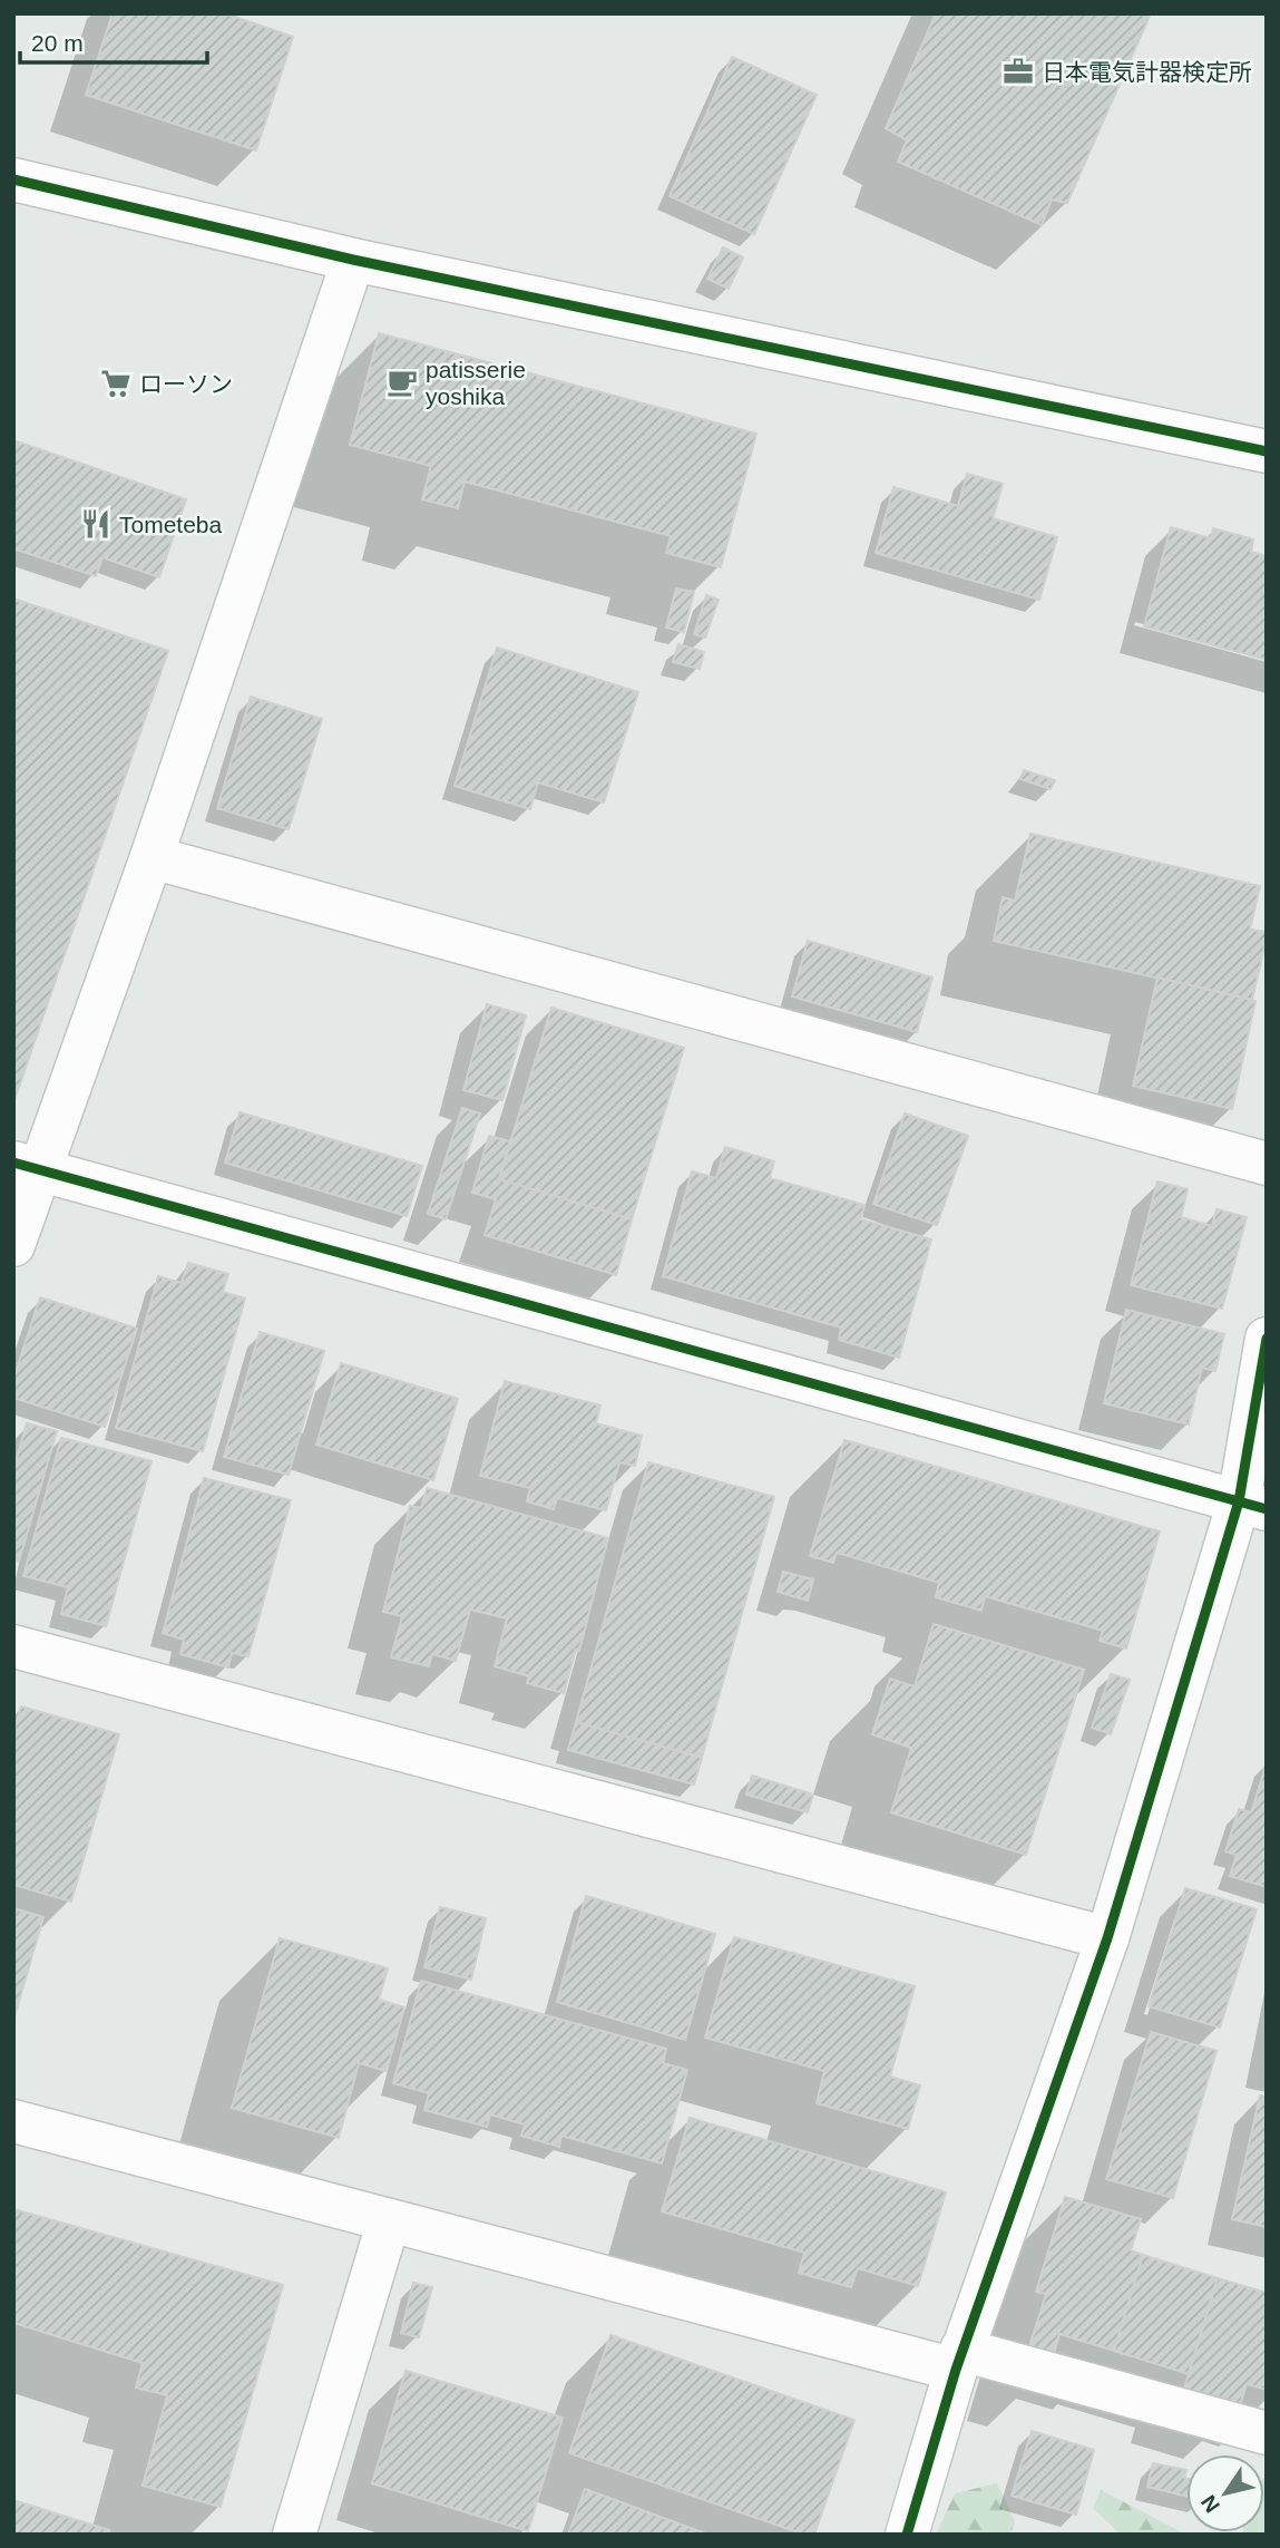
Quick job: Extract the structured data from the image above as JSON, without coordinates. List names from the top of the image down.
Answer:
{
  "places": {
    "office": ["日本電気計器検定所"],
    "cafe": ["patisserie yoshika"],
    "supermarket": ["ローソン"],
    "restaurant": ["Tometeba"]
  },
  "scale_bar": "20 m",
  "north": "bottom left"
}
